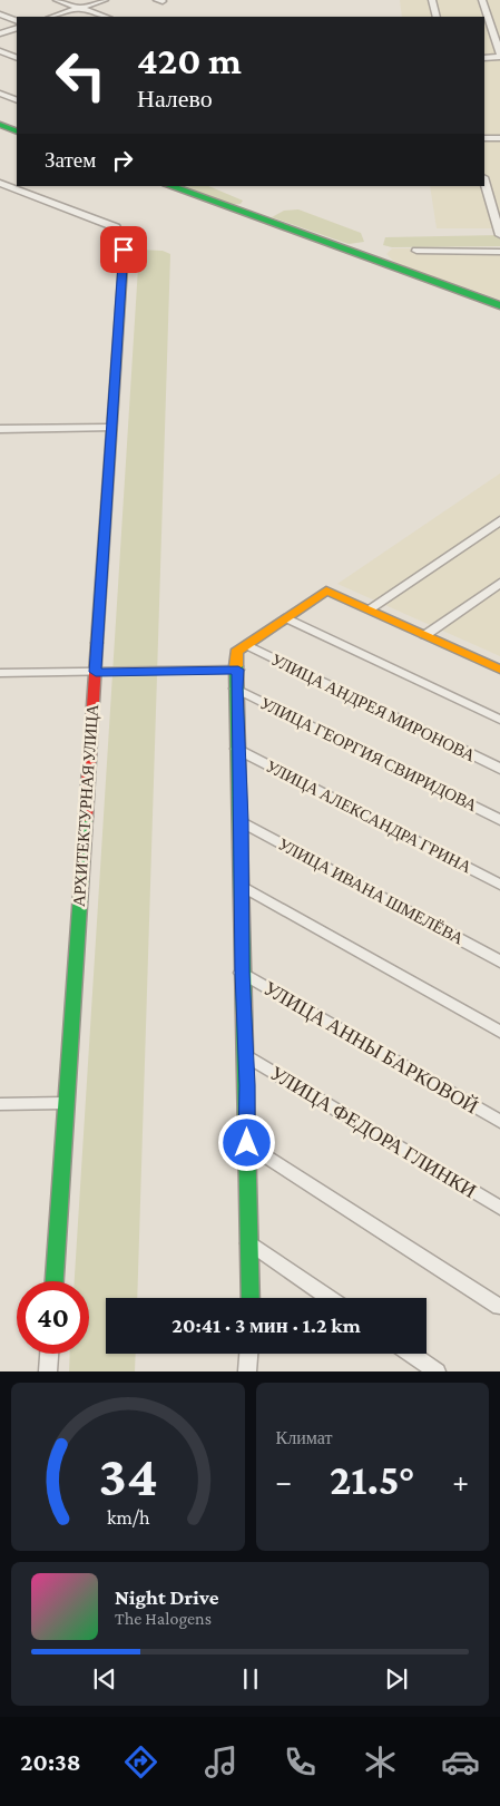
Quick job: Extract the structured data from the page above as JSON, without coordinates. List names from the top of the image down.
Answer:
{
  "streets": {
    "street": [
      "УЛИЦА АНДРЕЯ МИРОНОВА",
      "УЛИЦА ГЕОРГИЯ СВИРИДОВА",
      "АРХИТЕКТУРНАЯ УЛИЦА",
      "УЛИЦА АЛЕКСАНДРА ГРИНА",
      "УЛИЦА ИВАНА ШМЕЛЁВА",
      "УЛИЦА АННЫ БАРКОВОЙ",
      "УЛИЦА ФЕДОРА ГЛИНКИ"
    ]
  },
  "page": {
    "turn": ["420 m", "Налево"],
    "then": "Затем",
    "limit": "40",
    "trip": "20:41 · 3 мин · 1.2 km",
    "tile": "Климат",
    "heat": ["−", "21.5°", "+"],
    "song": ["Night Drive", "The Halogens"],
    "tabs": "20:38",
    "gauge": ["34", "km/h"]
  }
}
